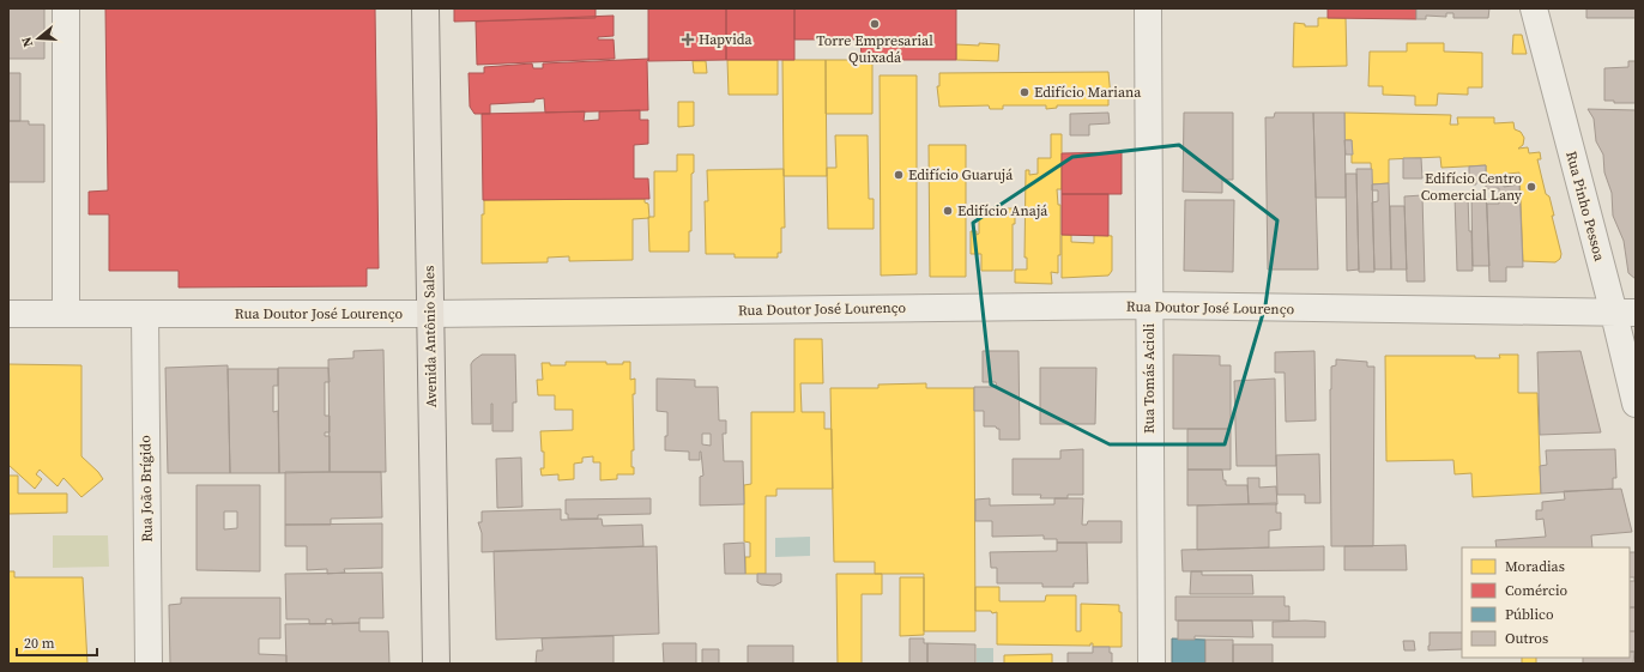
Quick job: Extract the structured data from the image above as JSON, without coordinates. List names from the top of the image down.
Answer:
{
  "streets": {
    "main road": ["Avenida Antônio Sales"],
    "street": [
      "Rua Pinho Pessoa",
      "Rua Doutor José Lourenço",
      "Rua Tomás Acioli",
      "Rua João Brígido"
    ]
  },
  "crossings": [
    ["Rua Pinho Pessoa", "Rua Doutor José Lourenço"],
    ["Rua Doutor José Lourenço", "Avenida Antônio Sales"],
    ["Rua Doutor José Lourenço", "Rua Tomás Acioli"],
    ["Rua Doutor José Lourenço", "Rua João Brígido"]
  ],
  "places": {
    "other": [
      "Torre Empresarial Quixadá",
      "Edifício Mariana",
      "Edifício Guarujá",
      "Edifício Centro Comercial Lany",
      "Edifício Anajá"
    ],
    "health": ["Hapvida"]
  },
  "legend": [
    "Moradias",
    "Comércio",
    "Público",
    "Outros"
  ],
  "scale_bar": "20 m",
  "north": "left"
}
